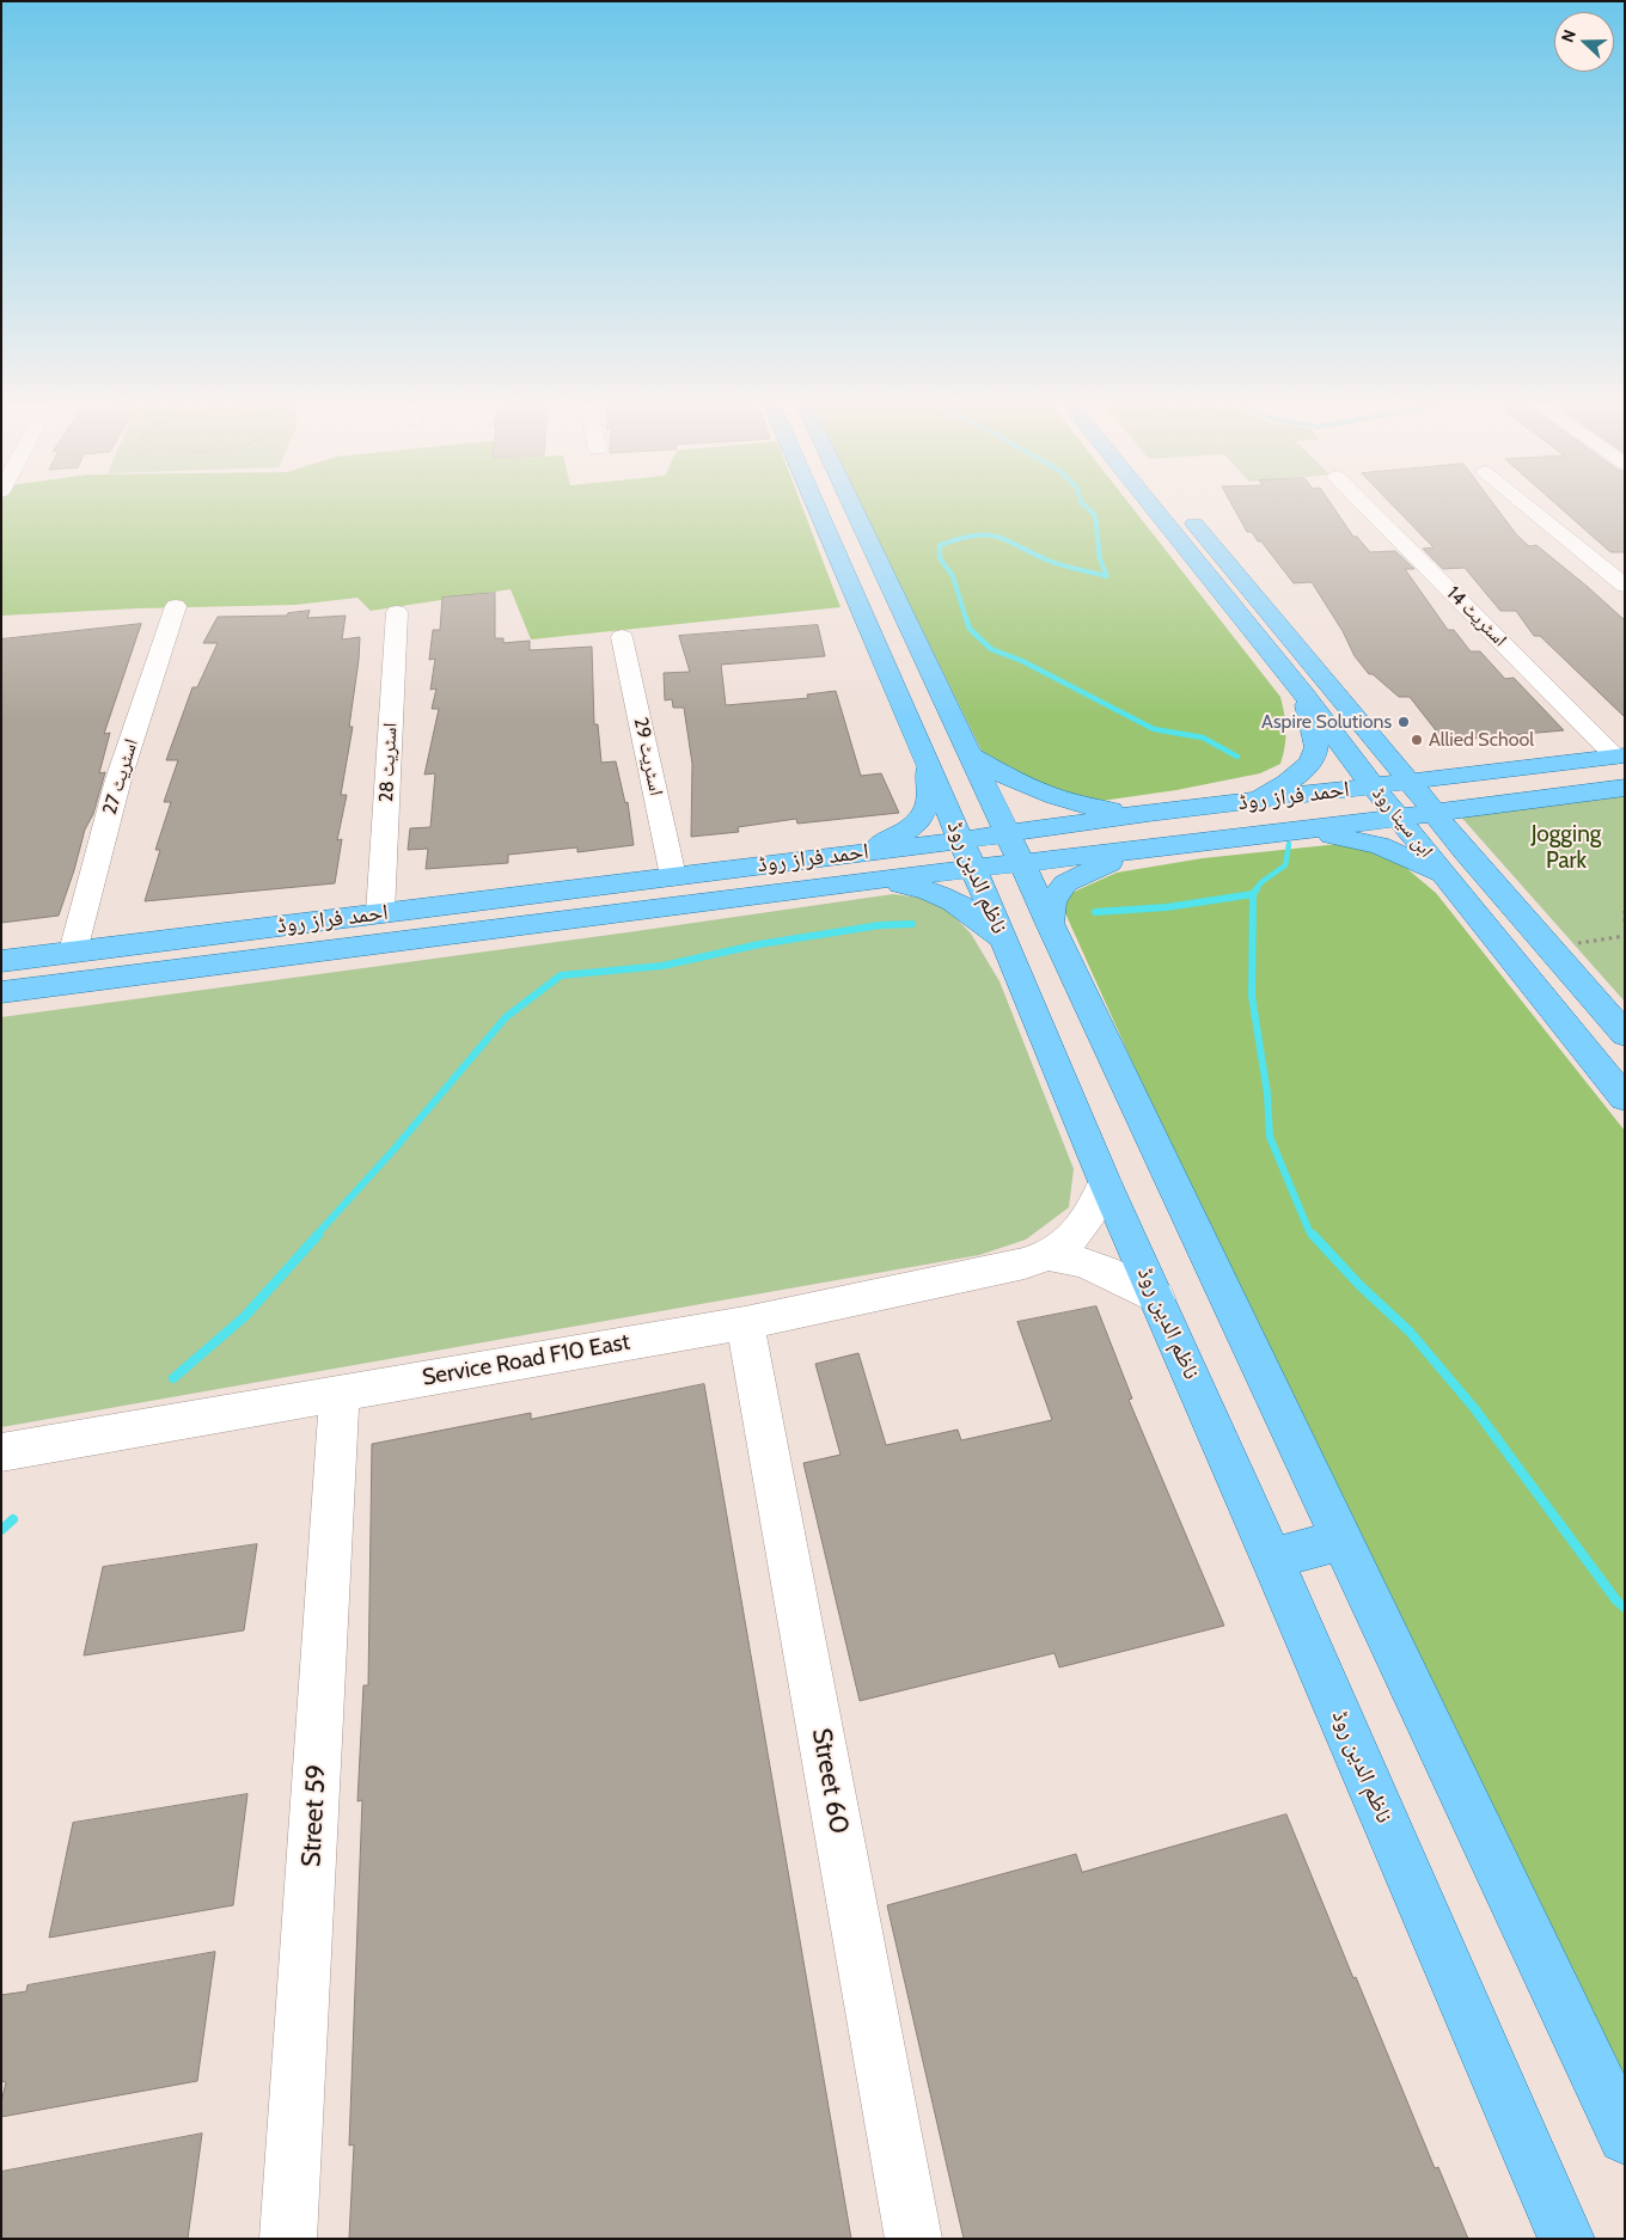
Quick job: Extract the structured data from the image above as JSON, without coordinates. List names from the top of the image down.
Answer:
{
  "streets": {
    "main road": ["احمد فراز روڈ", "ابن سینا روڈ", "ناظم الدین روڈ"],
    "street": [
      "اسٹریٹ 14",
      "اسٹریٹ 29",
      "اسٹریٹ 28",
      "اسٹریٹ 27",
      "Service Road F10 East",
      "Street 60",
      "Street 59"
    ]
  },
  "crossings": [
    ["اسٹریٹ 14", "احمد فراز روڈ"],
    ["اسٹریٹ 29", "احمد فراز روڈ"],
    ["اسٹریٹ 28", "احمد فراز روڈ"],
    ["اسٹریٹ 27", "احمد فراز روڈ"],
    ["احمد فراز روڈ", "ابن سینا روڈ"],
    ["احمد فراز روڈ", "ناظم الدین روڈ"],
    ["ناظم الدین روڈ", "Service Road F10 East"],
    ["Service Road F10 East", "Street 60"],
    ["Service Road F10 East", "Street 59"]
  ],
  "parks": ["Jogging Park"],
  "places": ["Aspire Solutions", "Allied School"],
  "north": "left"
}
